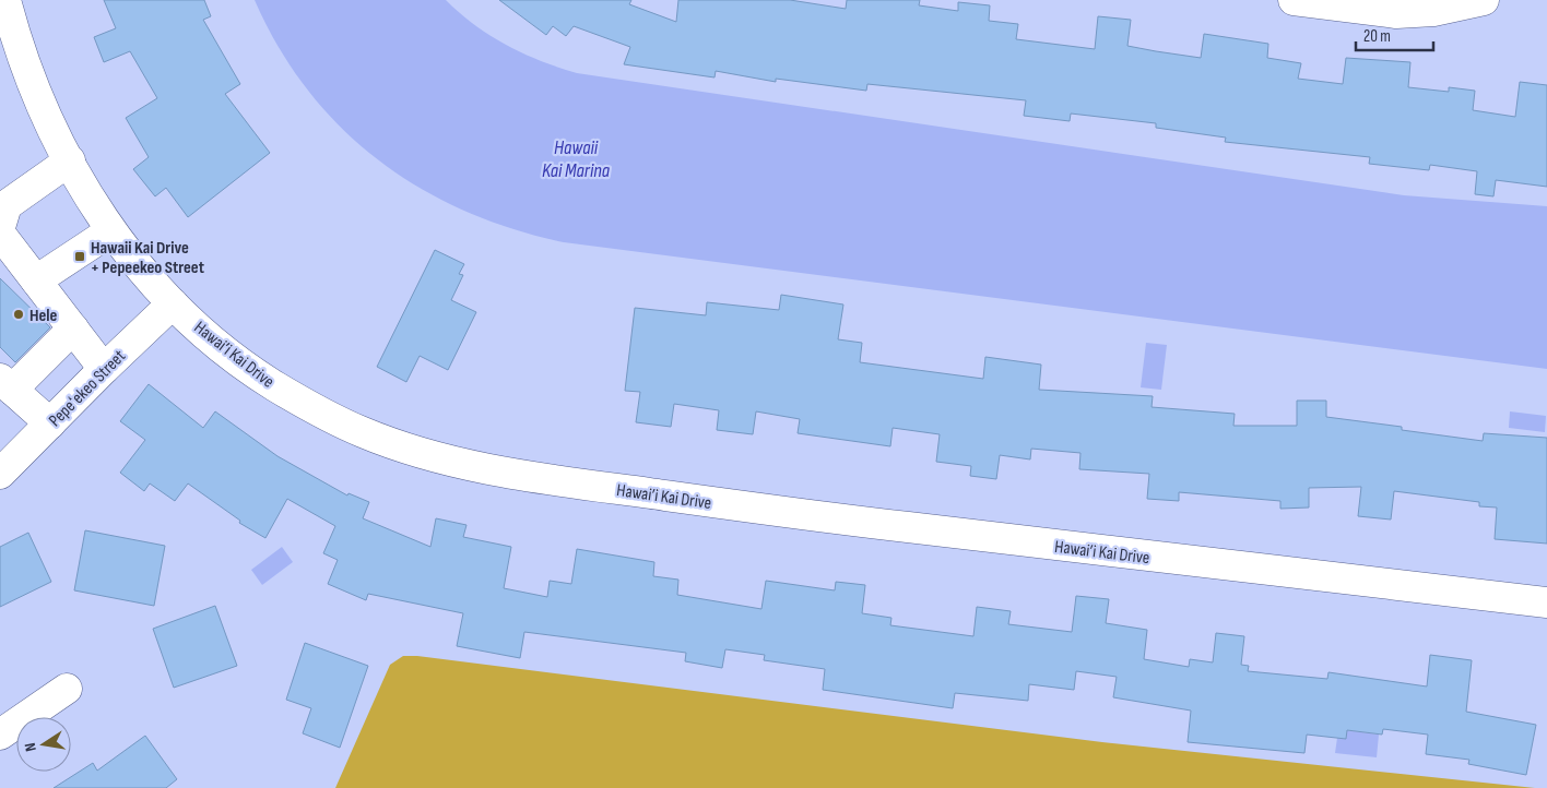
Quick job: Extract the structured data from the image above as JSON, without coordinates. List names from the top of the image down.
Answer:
{
  "streets": {
    "main road": ["Hawai’i Kai Drive", "Pepeʻekeo Street"]
  },
  "crossings": [
    ["Hawai’i Kai Drive", "Pepeʻekeo Street"]
  ],
  "water": ["Hawaii Kai Marina"],
  "places": {
    "transit": ["Hawaii Kai Drive + Pepeekeo Street"],
    "other": ["Hele"]
  },
  "scale_bar": "20 m",
  "north": "left"
}
